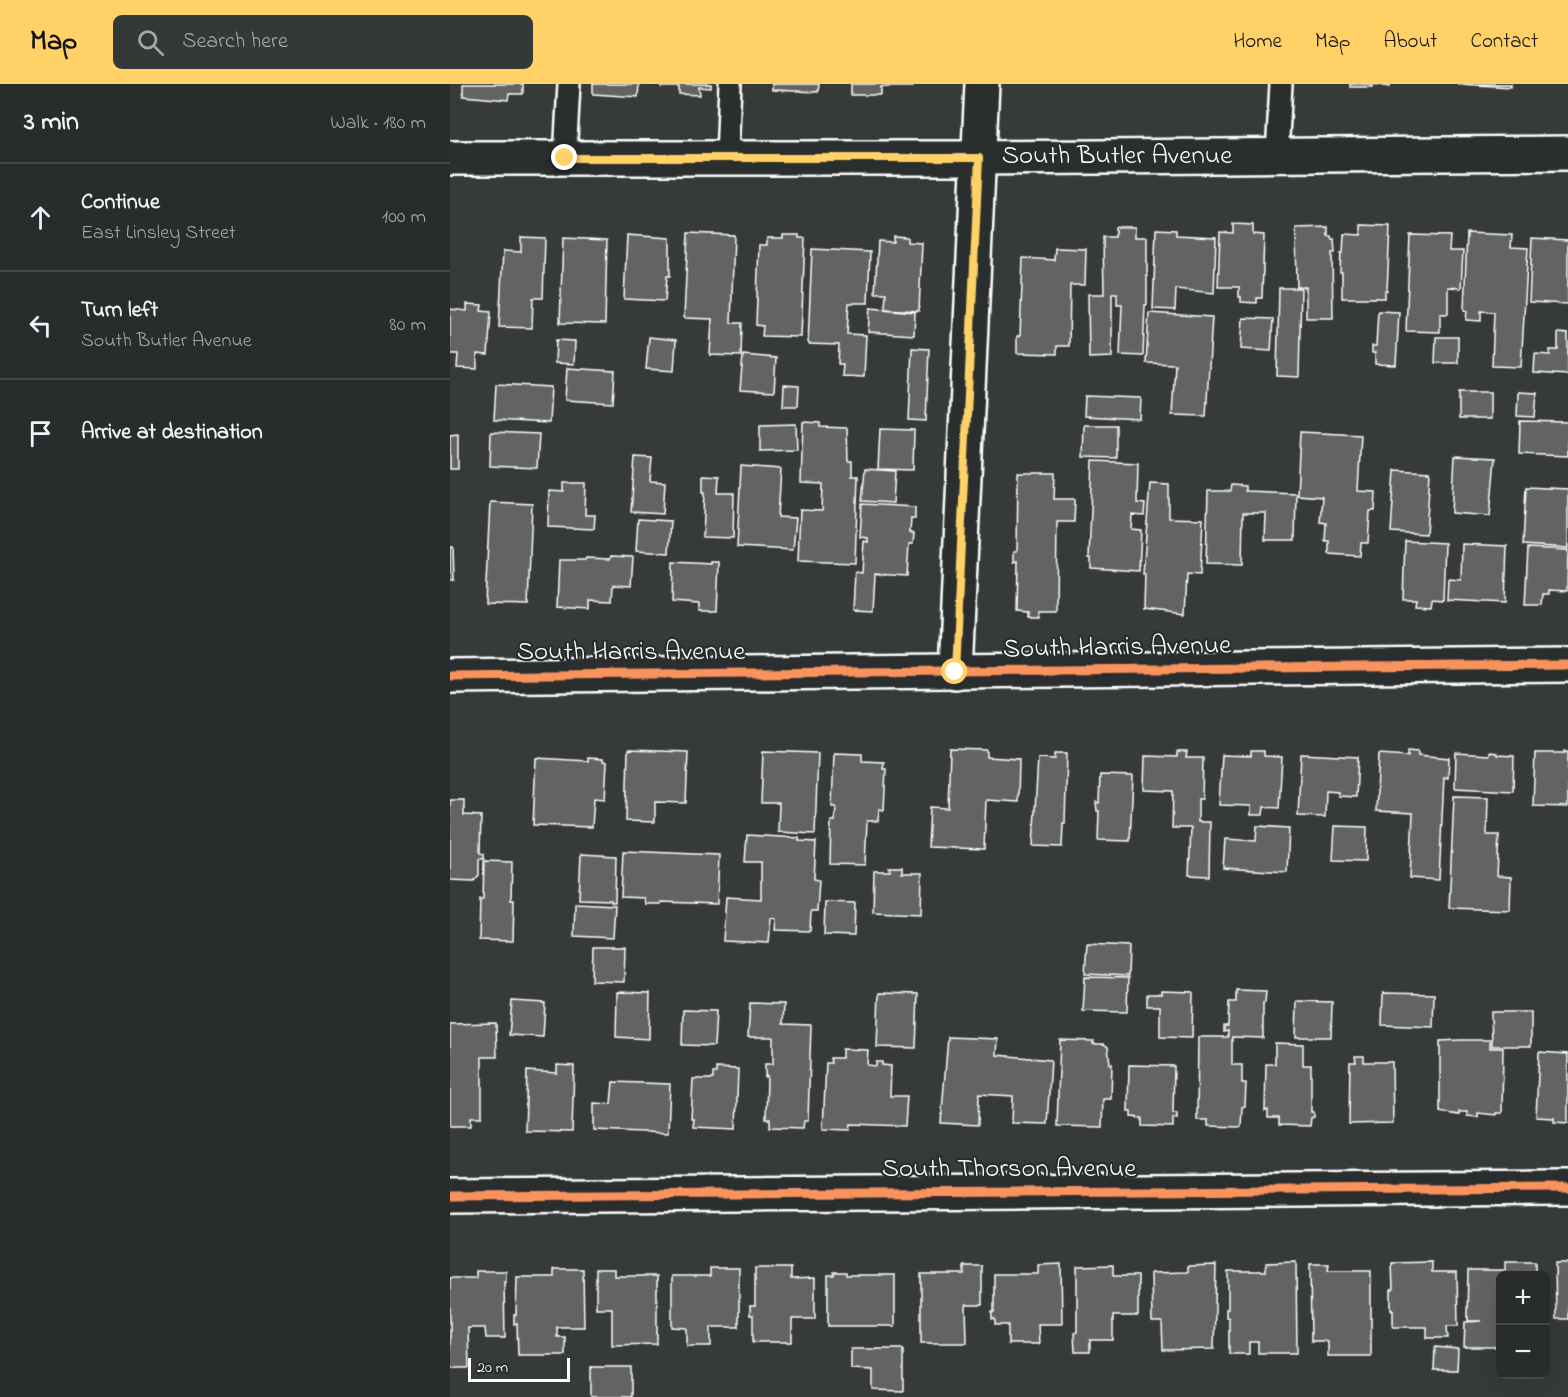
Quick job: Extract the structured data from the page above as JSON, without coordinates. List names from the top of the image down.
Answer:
{
  "streets": {
    "street": ["South Butler Avenue", "South Harris Avenue", "South Thorson Avenue"]
  },
  "scale_bar": "20 m",
  "page": {
    "header": "Map",
    "search": "Search here",
    "nav": [
      "Home",
      "Map",
      "About",
      "Contact"
    ],
    "heading": ["3 min", "Walk · 180 m"],
    "list": [
      ["Continue", "East Linsley Street", "100 m"],
      ["Turn left", "South Butler Avenue", "80 m"],
      "Arrive at destination"
    ],
    "map_buttons": ["+", "−"],
    "scale": "20 m"
  }
}
